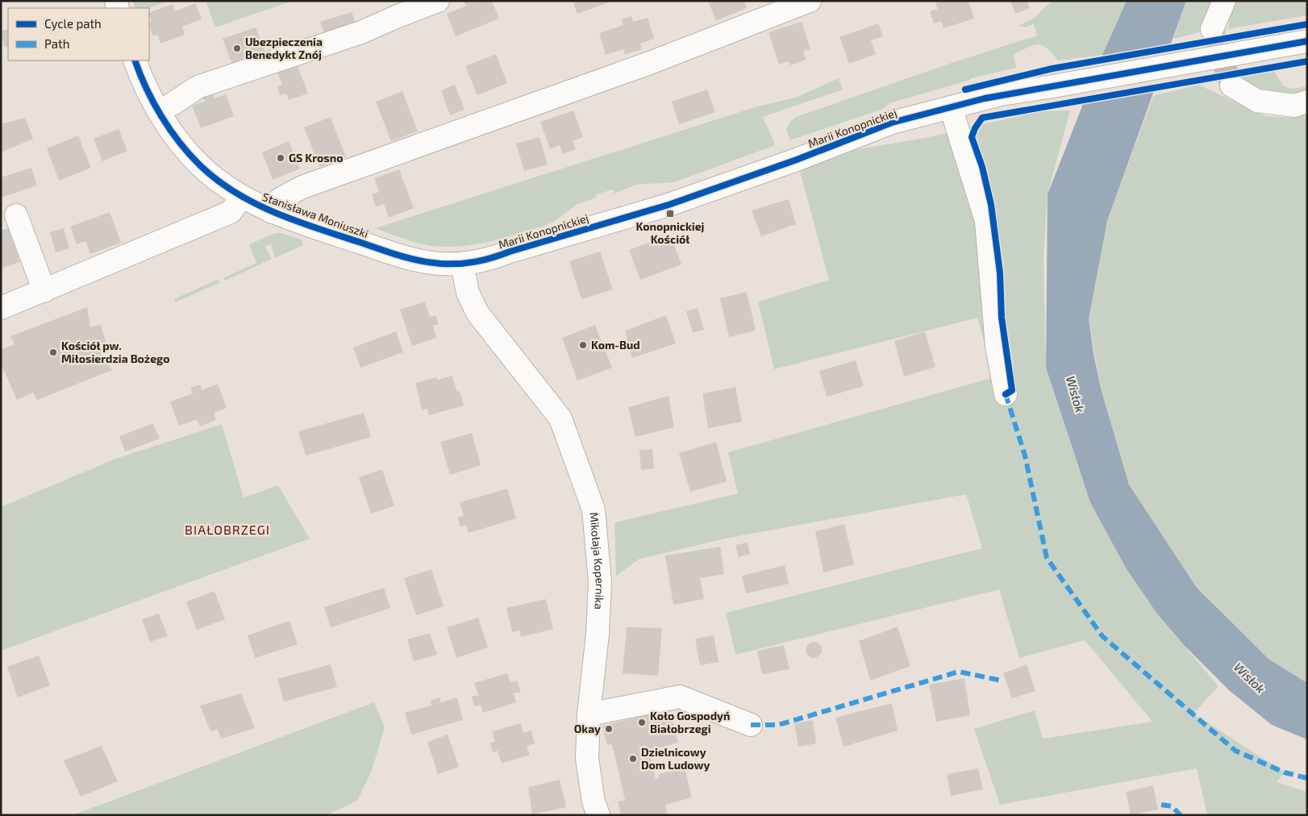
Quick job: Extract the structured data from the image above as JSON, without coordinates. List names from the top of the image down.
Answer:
{
  "streets": {
    "street": ["Marii Konopnickiej", "Stanisława Moniuszki", "Mikołaja Kopernika"]
  },
  "crossings": [
    ["Marii Konopnickiej", "Stanisława Moniuszki"],
    ["Marii Konopnickiej", "Mikołaja Kopernika"],
    ["Stanisława Moniuszki", "Mikołaja Kopernika"]
  ],
  "districts": ["BIAŁOBRZEGI"],
  "water": ["Wisłok"],
  "places": {
    "other": [
      "Ubezpieczenia Benedykt Znój",
      "GS Krosno",
      "Kom-Bud",
      "Kościół pw. Miłosierdzia Bożego",
      "Koło Gospodyń Białobrzegi",
      "Okay",
      "Dzielnicowy Dom Ludowy"
    ],
    "transit": ["Konopnickiej Kościół"]
  },
  "legend": ["Cycle path", "Path"]
}
